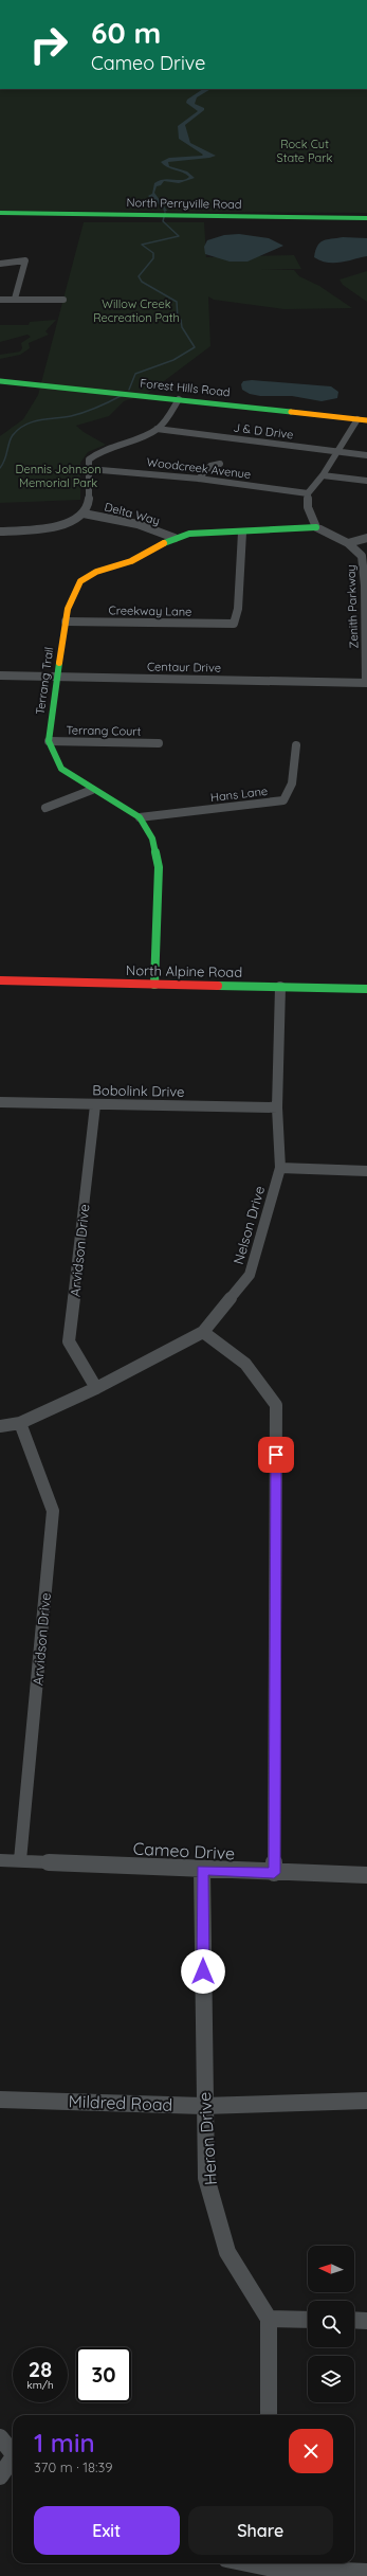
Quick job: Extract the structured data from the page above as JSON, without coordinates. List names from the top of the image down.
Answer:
{
  "streets": {
    "street": [
      "North Perryville Road",
      "Forest Hills Road",
      "J & D Drive",
      "Woodcreek Avenue",
      "Delta Way",
      "Zenith Parkway",
      "Creekway Lane",
      "Centaur Drive",
      "Terrang Trail",
      "Terrang Court",
      "Hans Lane",
      "North Alpine Road",
      "Bobolink Drive",
      "Nelson Drive",
      "Arvidson Drive",
      "Cameo Drive",
      "Mildred Road",
      "Heron Drive"
    ]
  },
  "crossings": [
    ["Delta Way", "Terrang Trail"],
    ["Zenith Parkway", "Centaur Drive"],
    ["Zenith Parkway", "Terrang Trail"],
    ["Creekway Lane", "Terrang Trail"],
    ["Centaur Drive", "Terrang Trail"],
    ["Terrang Trail", "Terrang Court"],
    ["North Alpine Road", "Nelson Drive"],
    ["Bobolink Drive", "Nelson Drive"],
    ["Bobolink Drive", "Arvidson Drive"],
    ["Nelson Drive", "Arvidson Drive"],
    ["Arvidson Drive", "Cameo Drive"],
    ["Cameo Drive", "Heron Drive"],
    ["Mildred Road", "Heron Drive"]
  ],
  "parks": ["Rock Cut State Park", "Willow Creek Recreation Path", "Dennis Johnson Memorial Park"],
  "north": "left",
  "page": {
    "turn": ["60 m", "Cameo Drive"],
    "speed": "28 km/h",
    "limit": "30",
    "heading": ["1 min", "370 m · 18:39"],
    "buttons": ["Exit", "Share"]
  }
}
